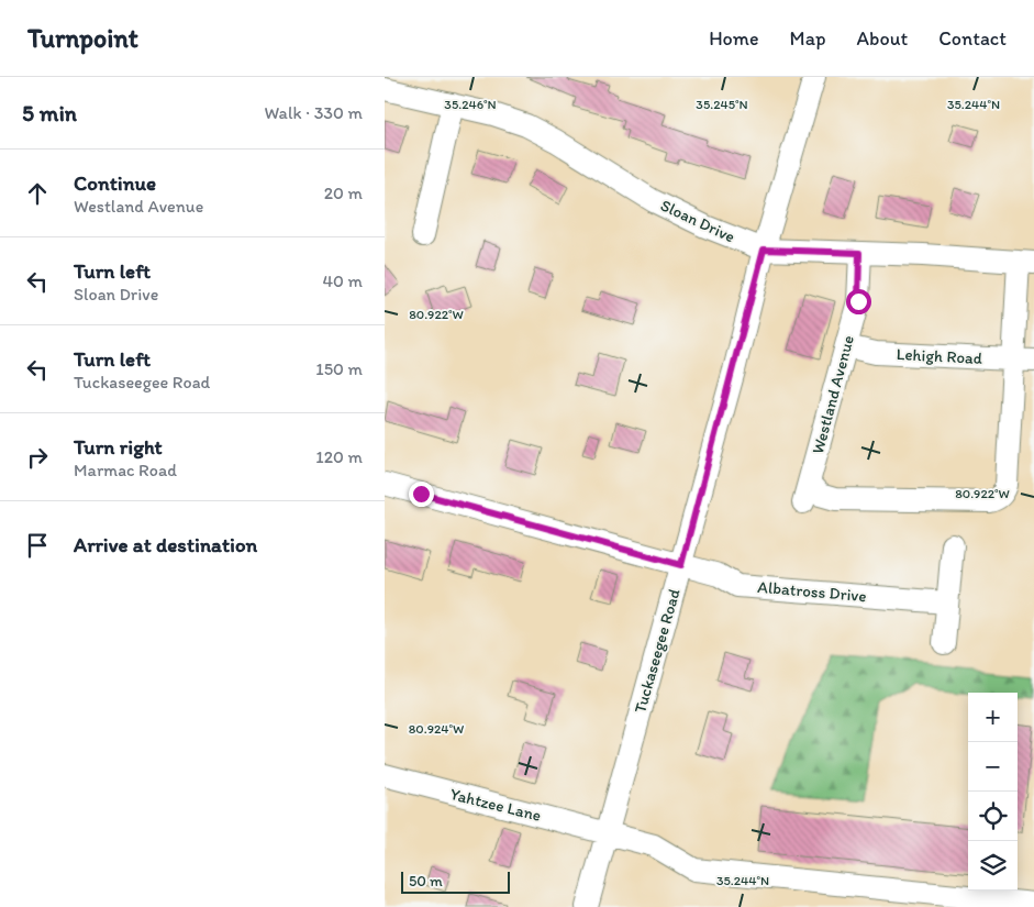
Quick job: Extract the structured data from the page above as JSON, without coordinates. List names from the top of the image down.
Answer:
{
  "streets": {
    "street": [
      "Sloan Drive",
      "Lehigh Road",
      "Westland Avenue",
      "Albatross Drive",
      "Tuckaseegee Road",
      "Yahtzee Lane"
    ]
  },
  "crossings": [
    ["Sloan Drive", "Westland Avenue"],
    ["Sloan Drive", "Tuckaseegee Road"],
    ["Lehigh Road", "Westland Avenue"],
    ["Albatross Drive", "Tuckaseegee Road"],
    ["Tuckaseegee Road", "Yahtzee Lane"]
  ],
  "scale_bar": "50 m",
  "page": {
    "header": "Turnpoint",
    "nav": [
      "Home",
      "Map",
      "About",
      "Contact"
    ],
    "heading": ["5 min", "Walk · 330 m"],
    "list": [
      ["Continue", "Westland Avenue", "20 m"],
      ["Turn left", "Sloan Drive", "40 m"],
      ["Turn left", "Tuckaseegee Road", "150 m"],
      ["Turn right", "Marmac Road", "120 m"],
      "Arrive at destination"
    ],
    "map_buttons": ["+", "−"],
    "scale": "50 m"
  },
  "coordinates": [
    "35.246°N",
    "35.245°N",
    "35.244°N",
    "80.922°W",
    "80.924°W"
  ]
}
